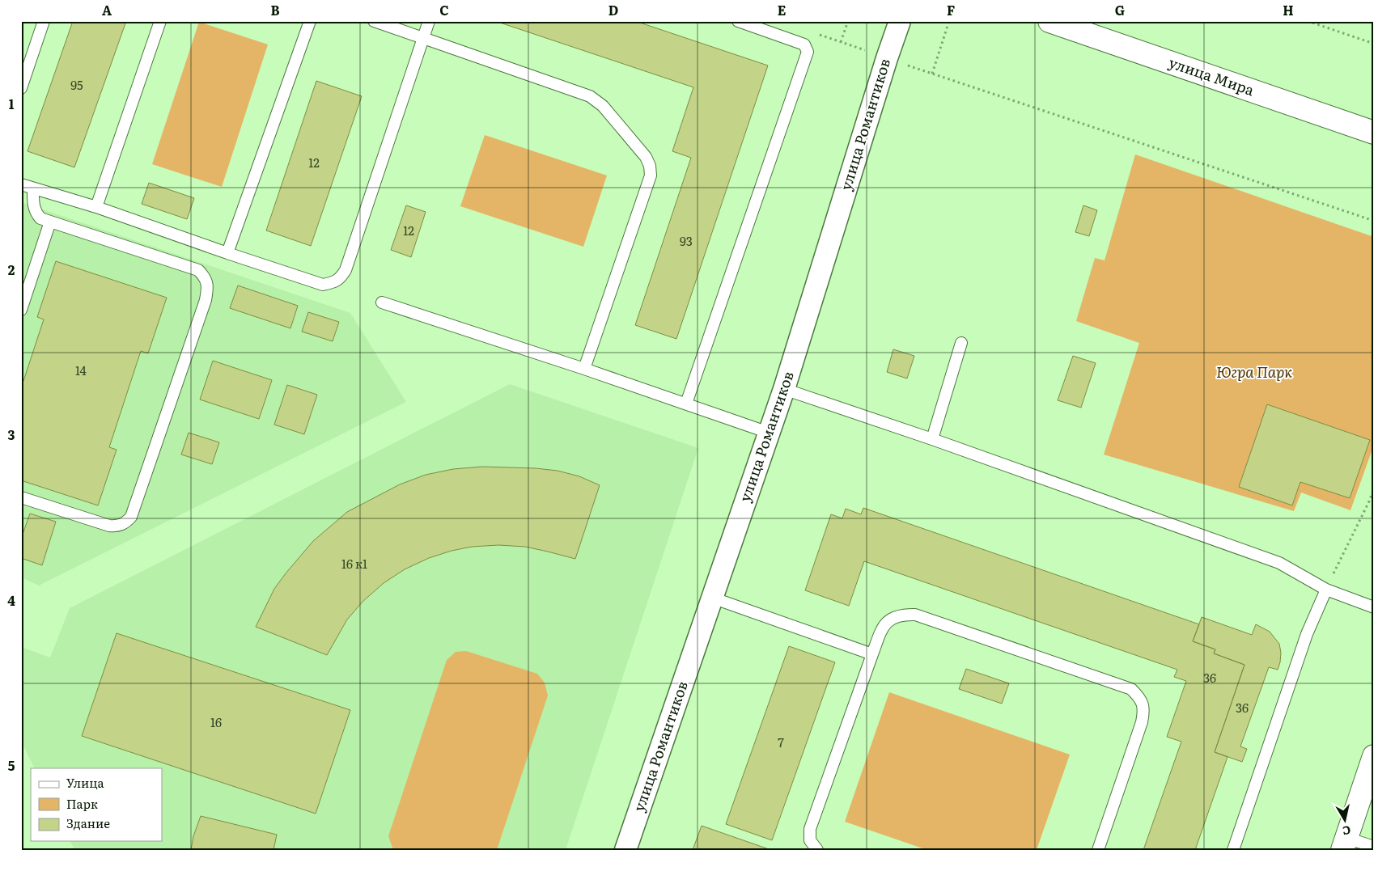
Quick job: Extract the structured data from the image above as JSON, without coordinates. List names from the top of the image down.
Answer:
{
  "streets": {
    "main road": ["улица Мира"],
    "street": ["улица Романтиков"]
  },
  "parks": ["Югра Парк"],
  "house_numbers": [
    "95",
    "12",
    "12",
    "93",
    "14",
    "16 к1",
    "36",
    "36",
    "16",
    "7"
  ],
  "legend": ["Улица", "Парк", "Здание"],
  "north": "bottom",
  "grid": {
    "columns": [
      "A",
      "B",
      "C",
      "D",
      "E",
      "F",
      "G",
      "H"
    ],
    "rows": [
      "1",
      "2",
      "3",
      "4",
      "5"
    ]
  }
}
